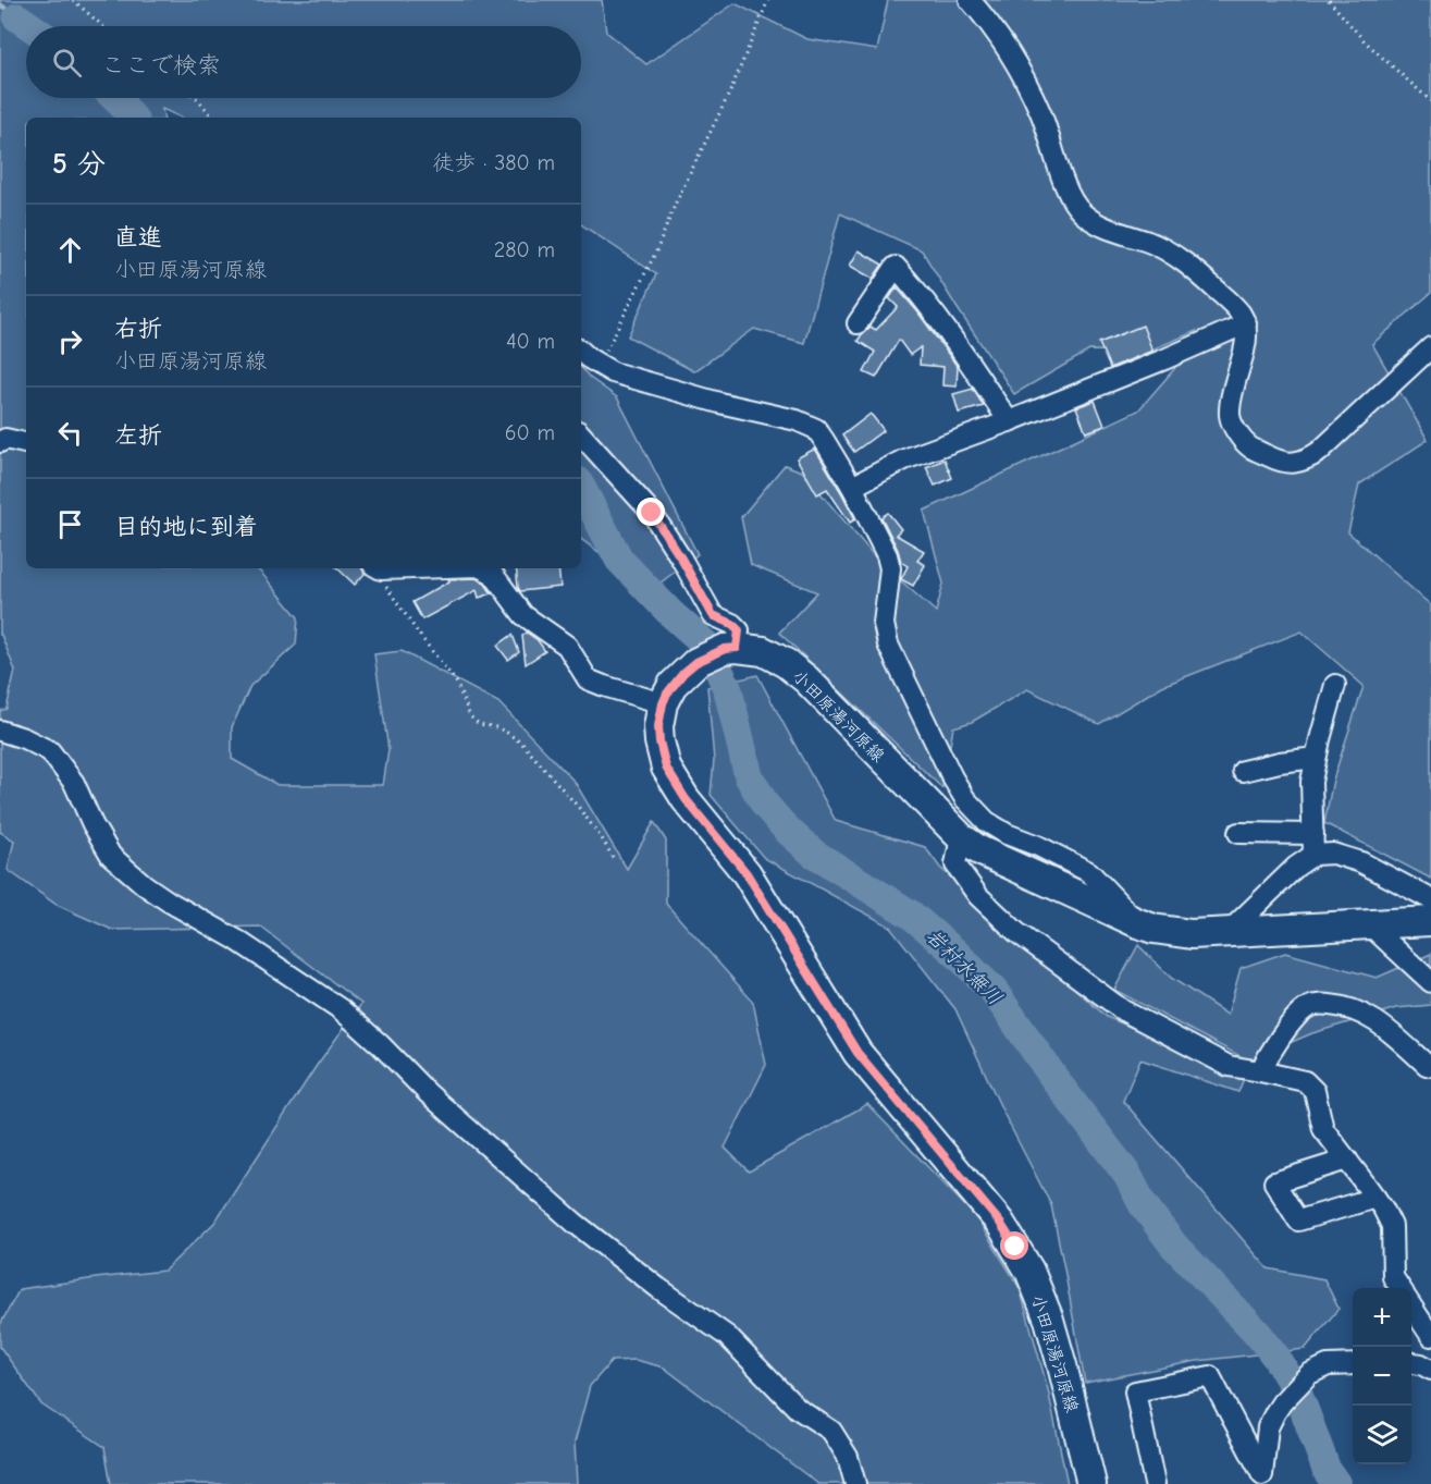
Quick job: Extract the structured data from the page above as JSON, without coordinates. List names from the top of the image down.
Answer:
{
  "streets": {
    "main road": ["小田原湯河原線"]
  },
  "water": ["岩村水無川"],
  "page": {
    "search": "ここで検索",
    "heading": ["5 分", "徒歩 · 380 m"],
    "list": [
      ["直進", "小田原湯河原線", "280 m"],
      ["右折", "小田原湯河原線", "40 m"],
      ["左折", "60 m"],
      "目的地に到着"
    ],
    "map_buttons": ["+", "−"]
  }
}
